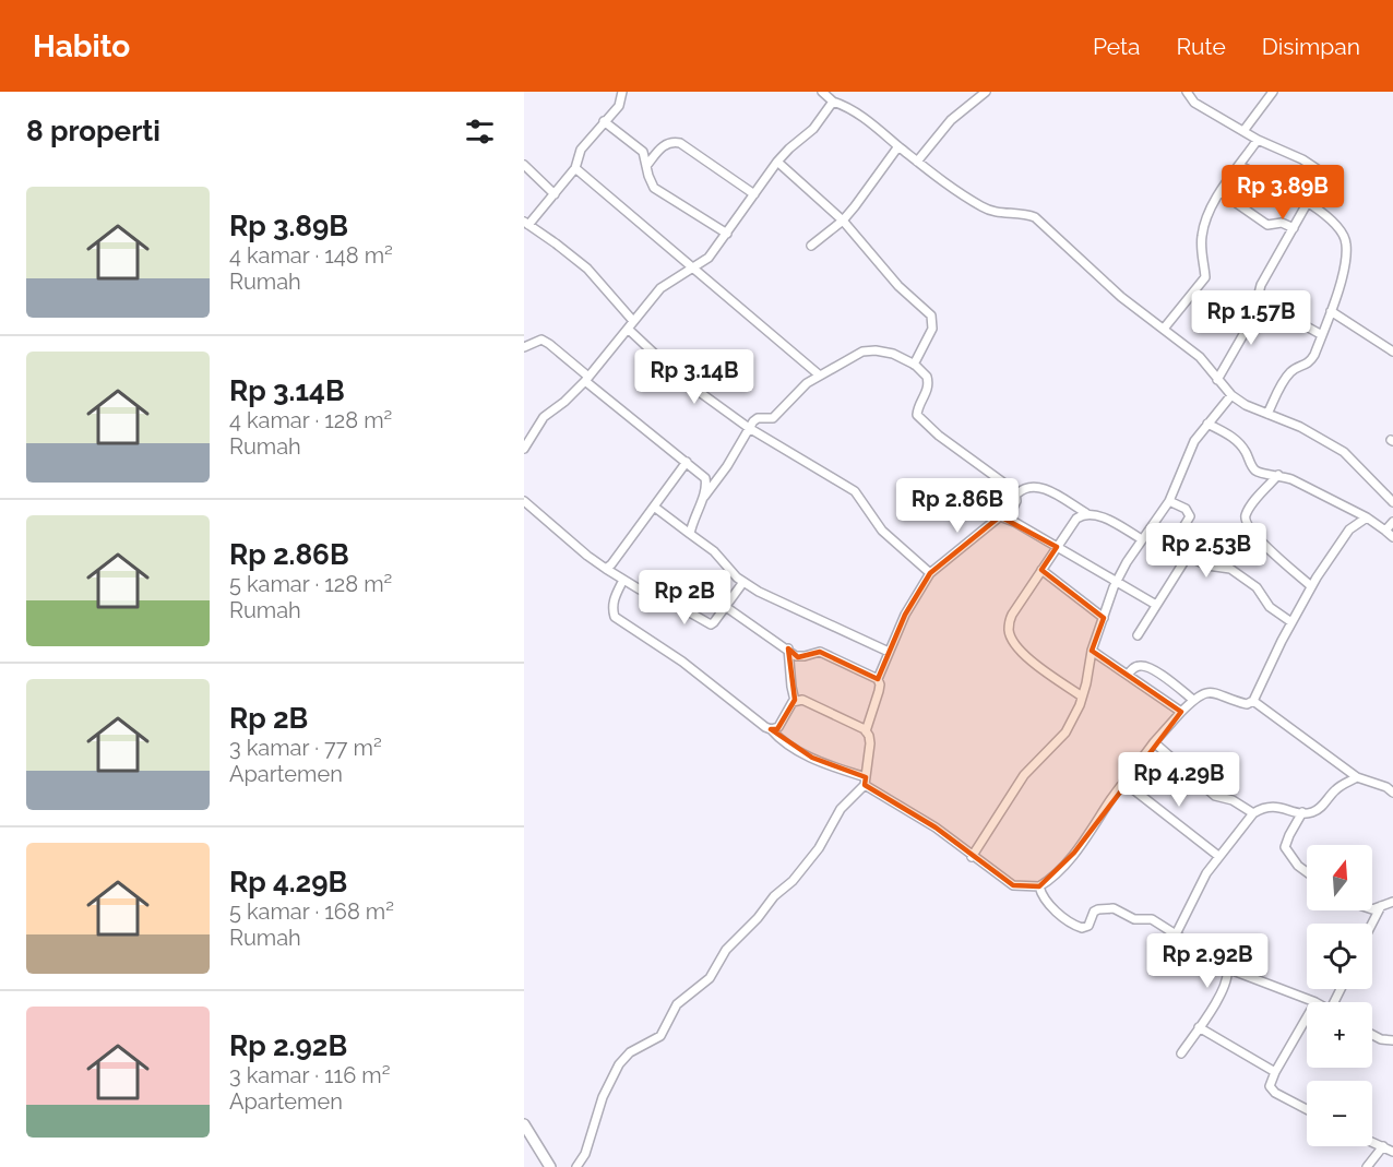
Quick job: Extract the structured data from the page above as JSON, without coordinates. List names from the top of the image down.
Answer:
{
  "north": "top",
  "page": {
    "header": "Habito",
    "nav": ["Peta", "Rute", "Disimpan"],
    "heading": "8 properti",
    "price": [
      "Rp 3.89B",
      "Rp 1.57B",
      "Rp 3.14B",
      "Rp 2.86B",
      "Rp 2.53B",
      "Rp 2B",
      "Rp 4.29B",
      "Rp 2.92B"
    ],
    "list": [
      {
        "name": "Rp 3.89B",
        "note": "4 kamar · 148 m² · Rumah"
      },
      {
        "name": "Rp 3.14B",
        "note": "4 kamar · 128 m² · Rumah"
      },
      {
        "name": "Rp 2.86B",
        "note": "5 kamar · 128 m² · Rumah"
      },
      {
        "name": "Rp 2B",
        "note": "3 kamar · 77 m² · Apartemen"
      },
      {
        "name": "Rp 4.29B",
        "note": "5 kamar · 168 m² · Rumah"
      },
      {
        "name": "Rp 2.92B",
        "note": "3 kamar · 116 m² · Apartemen"
      }
    ],
    "map_buttons": ["+", "−"]
  }
}
